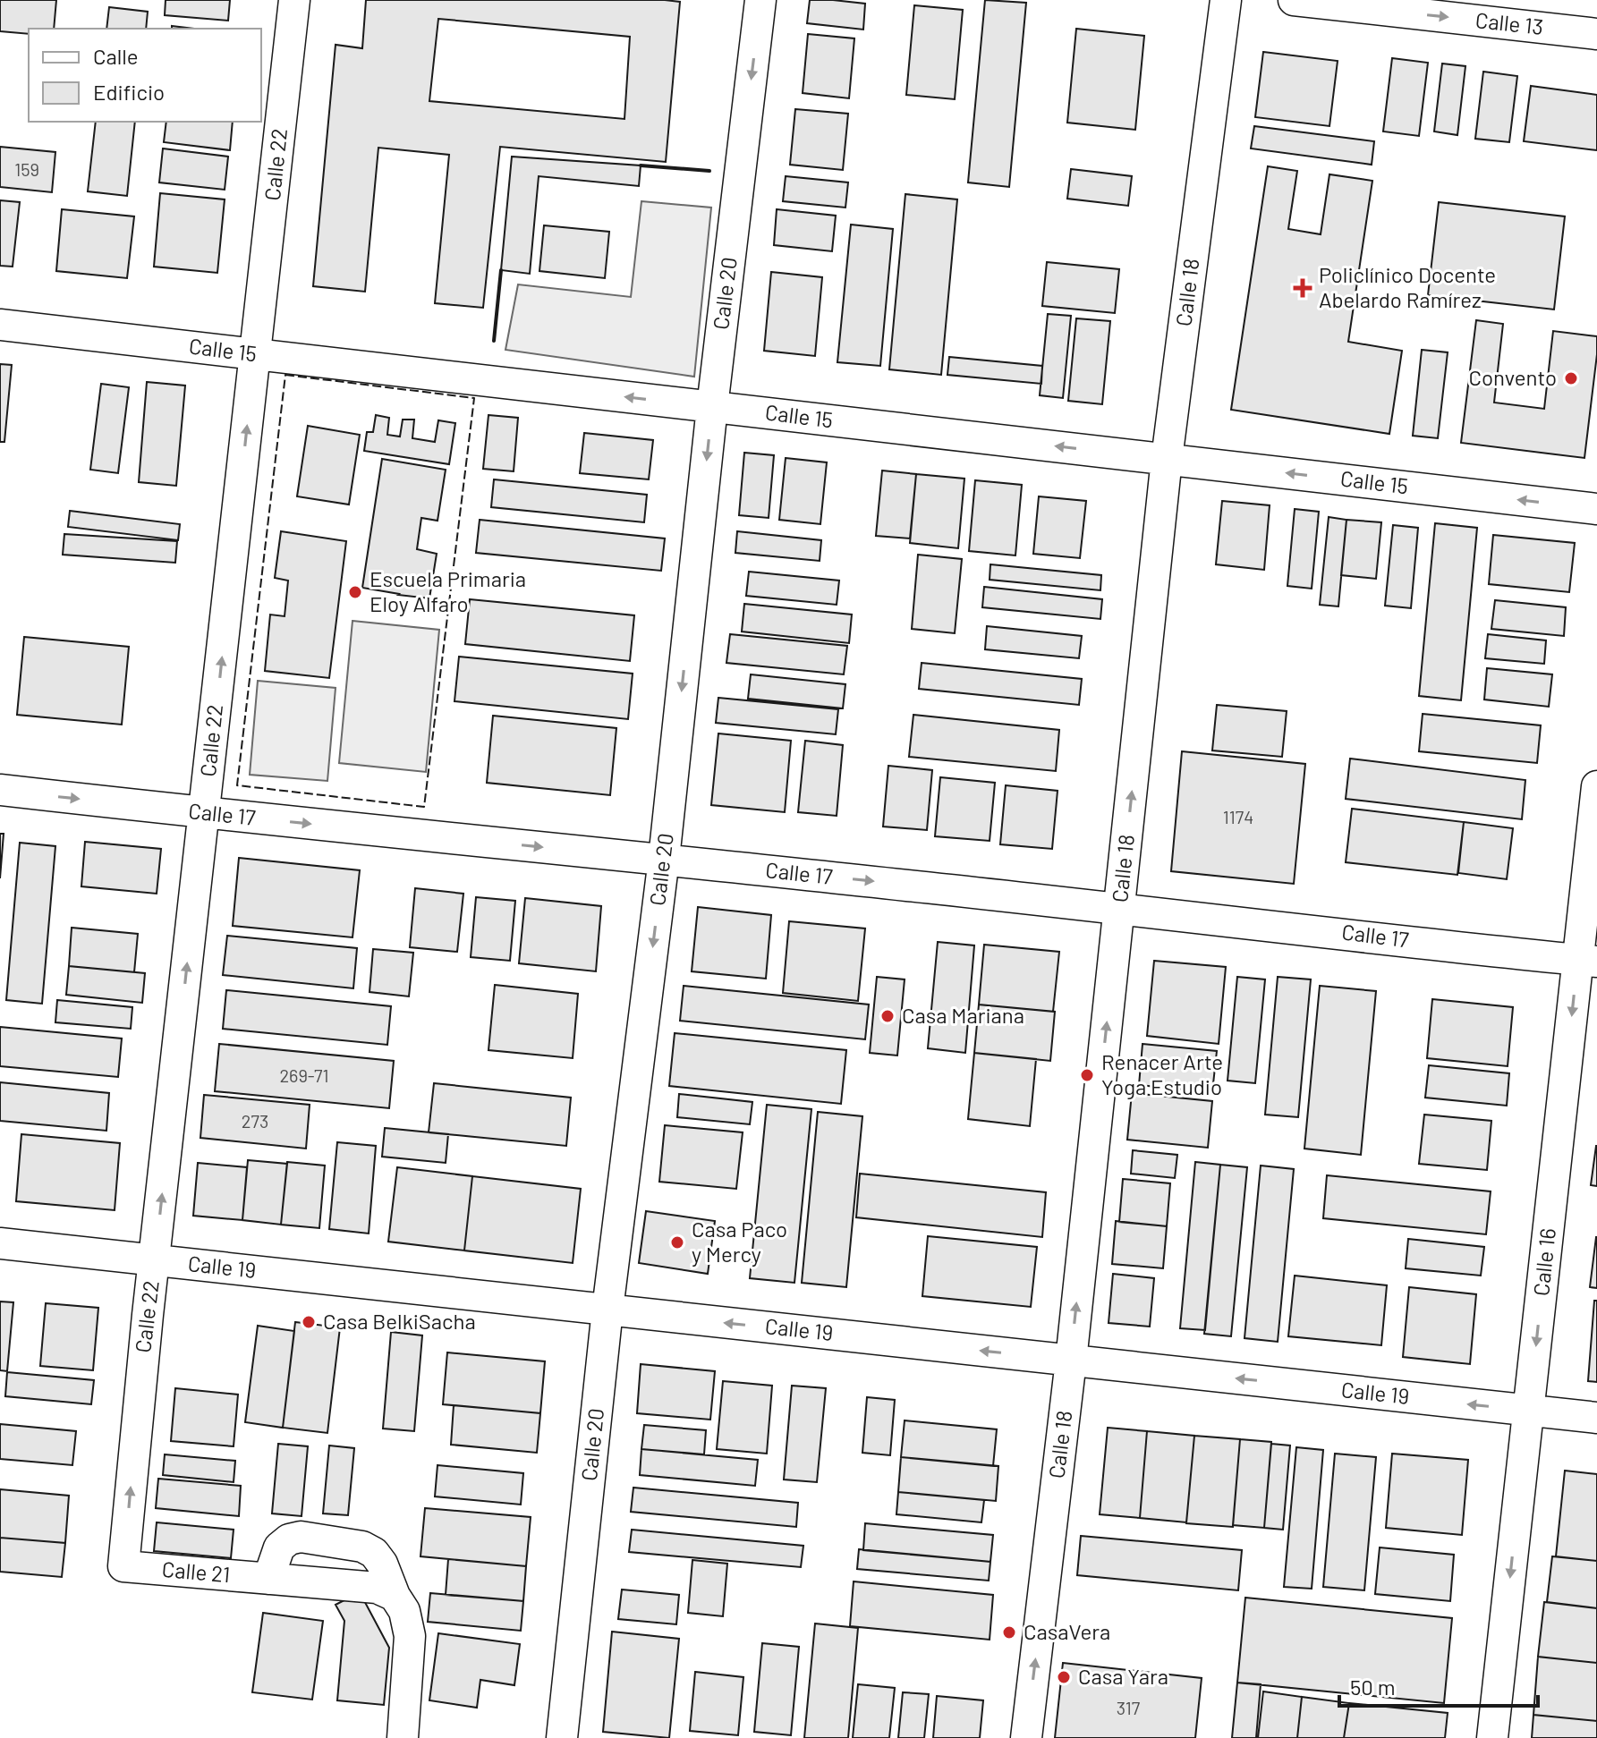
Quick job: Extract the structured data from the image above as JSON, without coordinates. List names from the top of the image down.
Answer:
{
  "streets": {
    "street": [
      "Calle 13",
      "Calle 22",
      "Calle 18",
      "Calle 20",
      "Calle 15",
      "Calle 17",
      "Calle 16",
      "Calle 19",
      "Calle 21"
    ]
  },
  "crossings": [
    ["Calle 22", "Calle 15"],
    ["Calle 22", "Calle 17"],
    ["Calle 22", "Calle 19"],
    ["Calle 22", "Calle 21"],
    ["Calle 18", "Calle 15"],
    ["Calle 18", "Calle 17"],
    ["Calle 18", "Calle 19"],
    ["Calle 20", "Calle 15"],
    ["Calle 20", "Calle 17"],
    ["Calle 20", "Calle 19"],
    ["Calle 17", "Calle 16"],
    ["Calle 16", "Calle 19"]
  ],
  "one_way": [
    "Calle 13",
    "Calle 22",
    "Calle 18",
    "Calle 20",
    "Calle 15",
    "Calle 17",
    "Calle 16",
    "Calle 19"
  ],
  "places": {
    "health": ["Policlínico Docente Abelardo Ramírez"],
    "other": [
      "Convento",
      "Escuela Primaria Eloy Alfaro",
      "Casa Mariana",
      "Renacer Arte Yoga Estudio",
      "Casa Paco y Mercy",
      "Casa BelkiSacha",
      "CasaVera",
      "Casa Yara"
    ]
  },
  "house_numbers": [
    "159",
    "1174",
    "269-71",
    "273",
    "317"
  ],
  "legend": ["Calle", "Edificio"],
  "scale_bar": "50 m"
}
